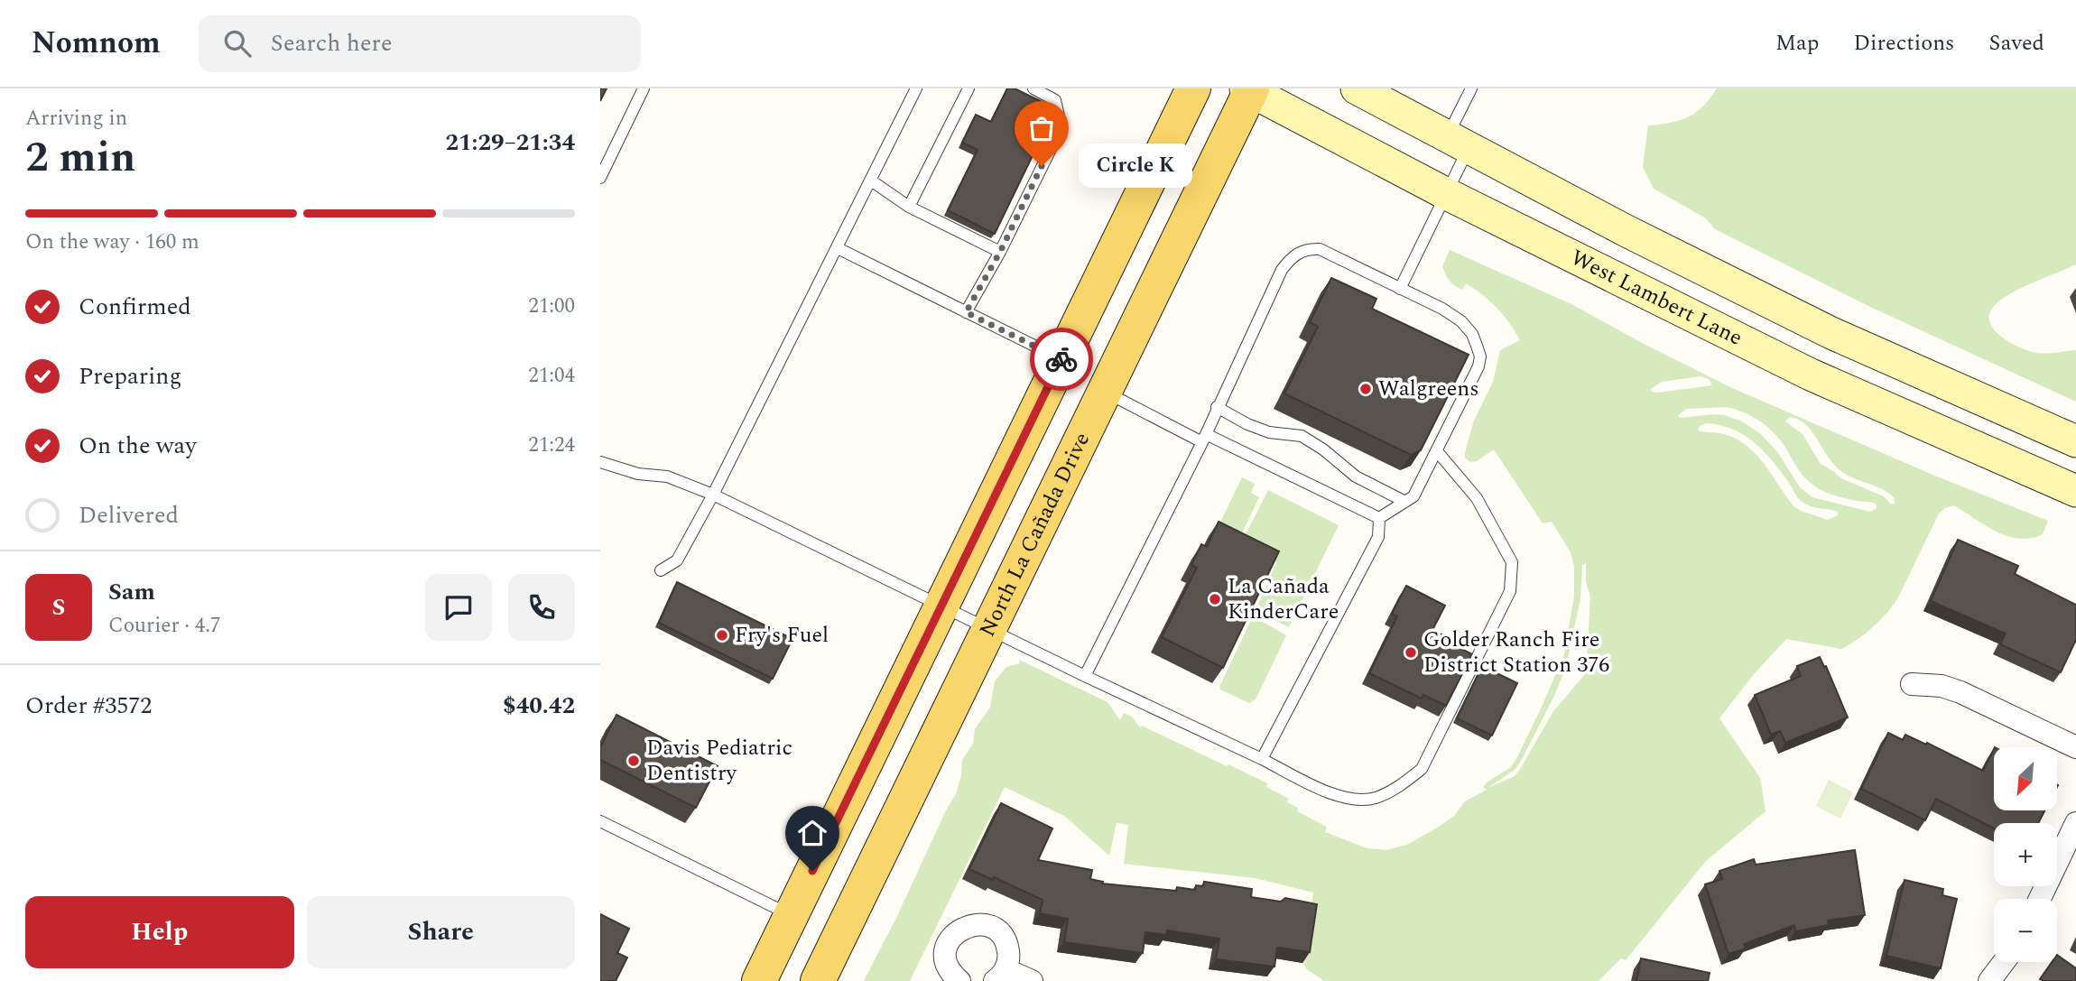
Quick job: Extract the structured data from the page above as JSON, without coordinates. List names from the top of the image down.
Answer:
{
  "streets": {
    "main road": ["West Lambert Lane", "North La Cañada Drive"]
  },
  "crossings": [
    ["West Lambert Lane", "North La Cañada Drive"]
  ],
  "places": [
    "Circle K",
    "Walgreens",
    "La Cañada KinderCare",
    "Fry's Fuel",
    "Golder Ranch Fire District Station 376",
    "Davis Pediatric Dentistry"
  ],
  "north": "bottom left",
  "page": {
    "header": "Nomnom",
    "search": "Search here",
    "nav": ["Map", "Directions", "Saved"],
    "heading": ["2 min", "Arriving in", "21:29–21:34"],
    "panel": [
      "Sam",
      "Courier · 4.7",
      "Order #3572",
      "$40.42"
    ],
    "bubble": "Circle K",
    "bar": "On the way · 160 m",
    "list": [
      ["Confirmed", "21:00"],
      ["Preparing", "21:04"],
      ["On the way", "21:24"],
      "Delivered"
    ],
    "round": "S",
    "map_buttons": ["+", "−"],
    "buttons": ["Help", "Share"]
  }
}
